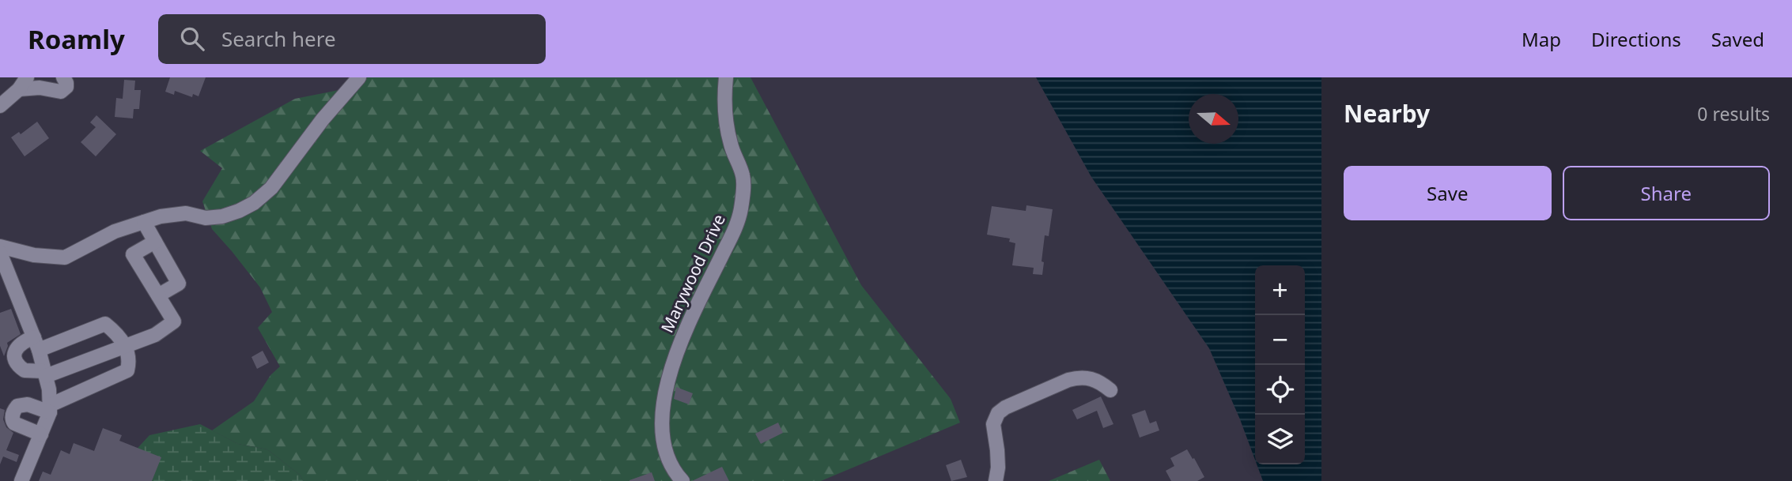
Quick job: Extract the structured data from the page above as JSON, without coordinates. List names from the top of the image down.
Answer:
{
  "streets": {
    "street": ["Marywood Drive"]
  },
  "north": "right",
  "page": {
    "header": "Roamly",
    "search": "Search here",
    "nav": ["Map", "Directions", "Saved"],
    "heading": ["Nearby", "0 results"],
    "buttons": ["Save", "Share"],
    "map_buttons": ["+", "−"]
  }
}
